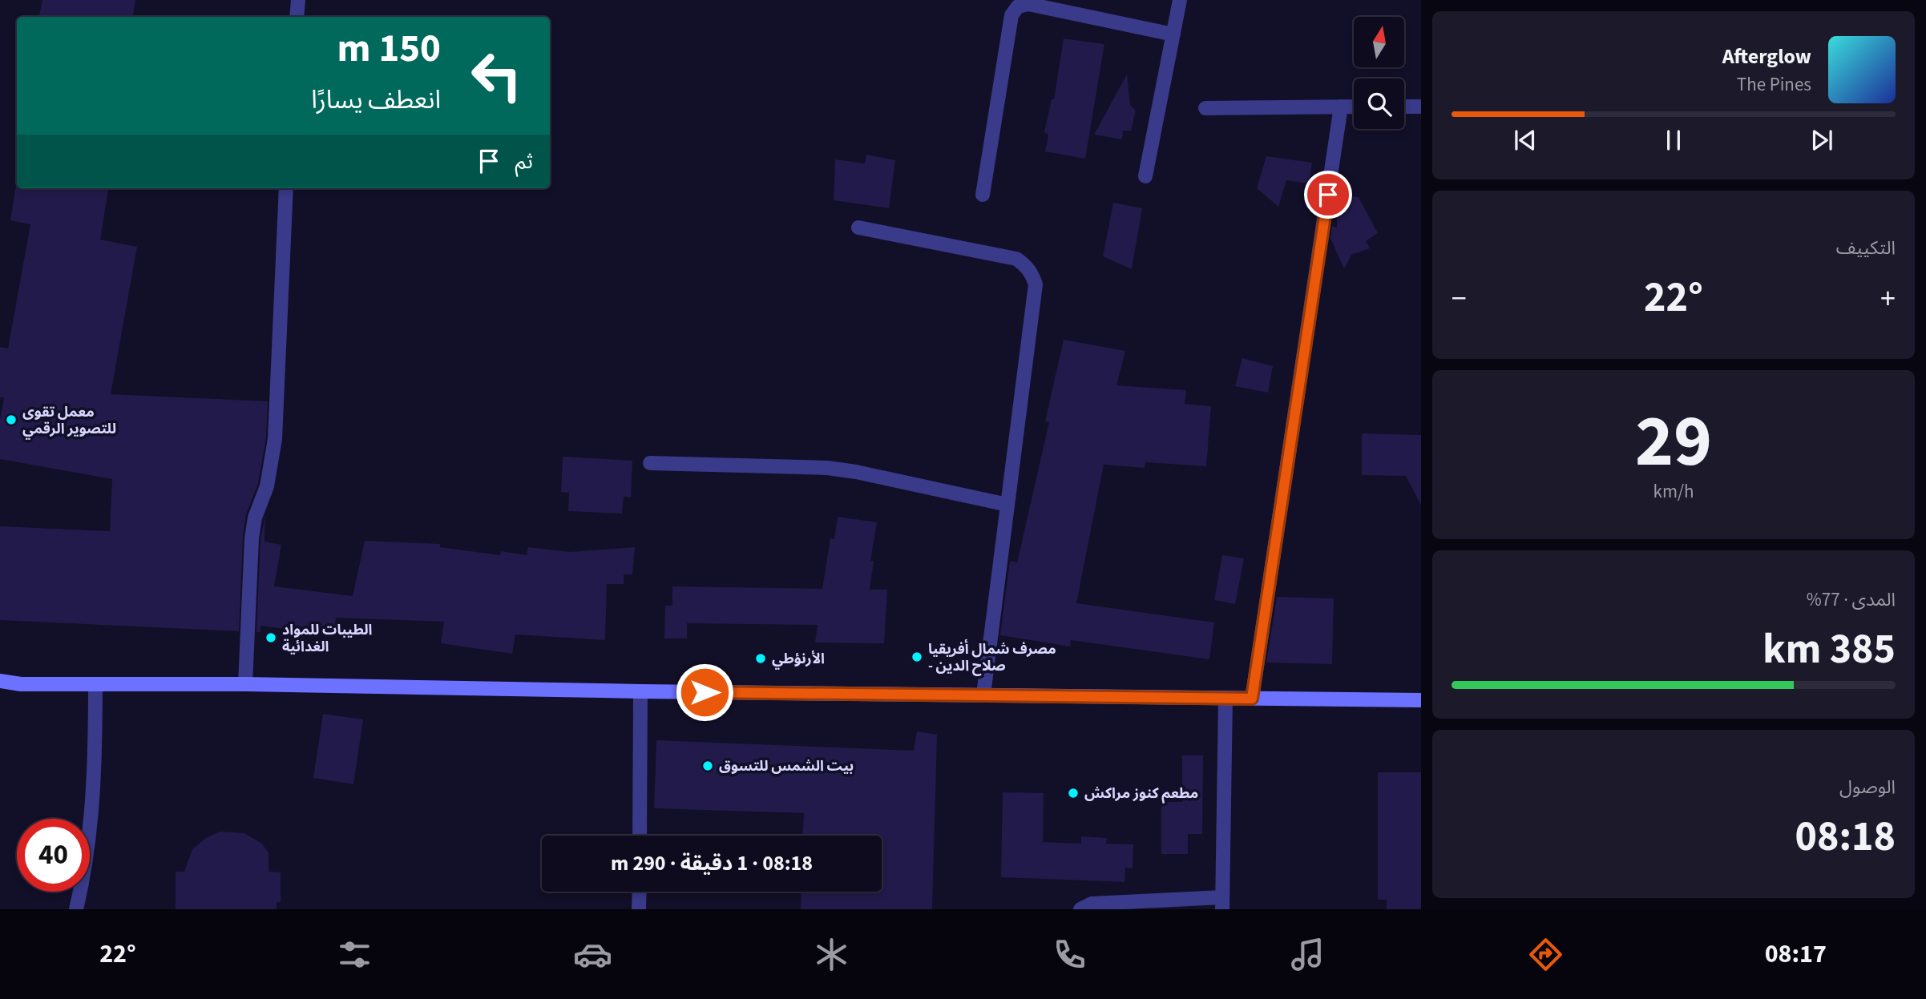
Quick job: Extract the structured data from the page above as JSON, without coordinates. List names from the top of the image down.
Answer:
{
  "places": [
    "معمل تقوى للتصوير الرقمي",
    "الطيبات للمواد الغدائية",
    "مصرف شمال أفريقيا - صلاح الدين",
    "الأرنؤطي",
    "بيت الشمس للتسوق",
    "مطعم كنوز مراكش"
  ],
  "north": "top",
  "page": {
    "turn": ["150 m", "انعطف يسارًا"],
    "song": ["Afterglow", "The Pines"],
    "then": "ثم",
    "tile": [
      "التكييف",
      ["29", "km/h"],
      ["المدى · 77%", "385 km"],
      ["الوصول", "08:18"]
    ],
    "heat": ["−", "22°", "+"],
    "limit": "40",
    "trip": "08:18 · 1 دقيقة · 290 m",
    "tabs": ["08:17", "22°"]
  }
}
